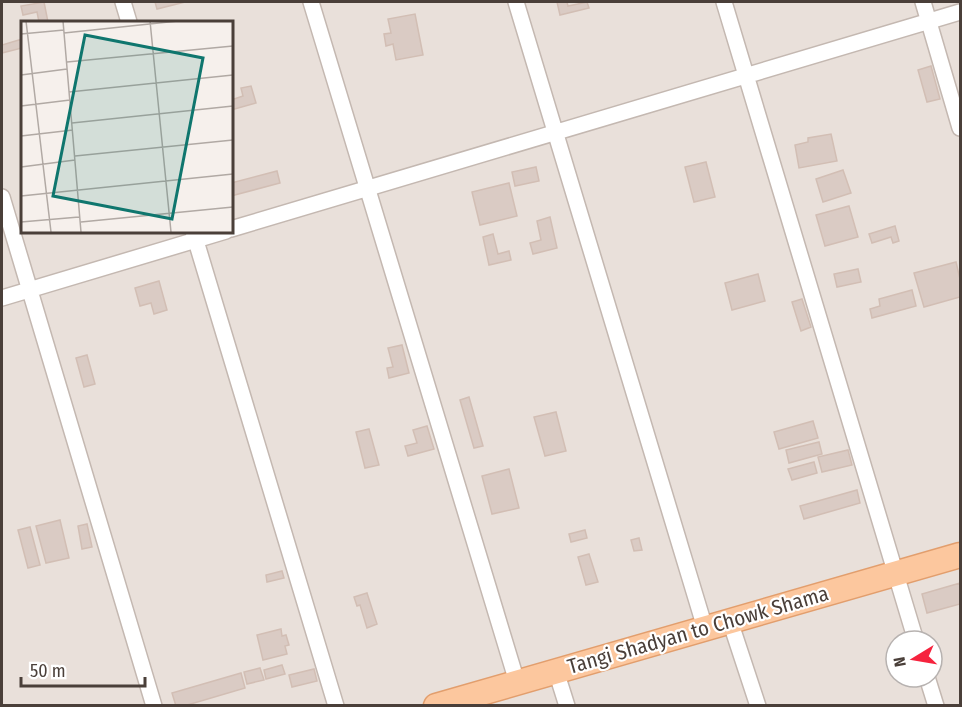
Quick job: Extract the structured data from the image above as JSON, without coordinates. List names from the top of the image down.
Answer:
{
  "streets": {
    "main road": ["Tangi Shadyan to Chowk Shama"]
  },
  "scale_bar": "50 m",
  "north": "left"
}
